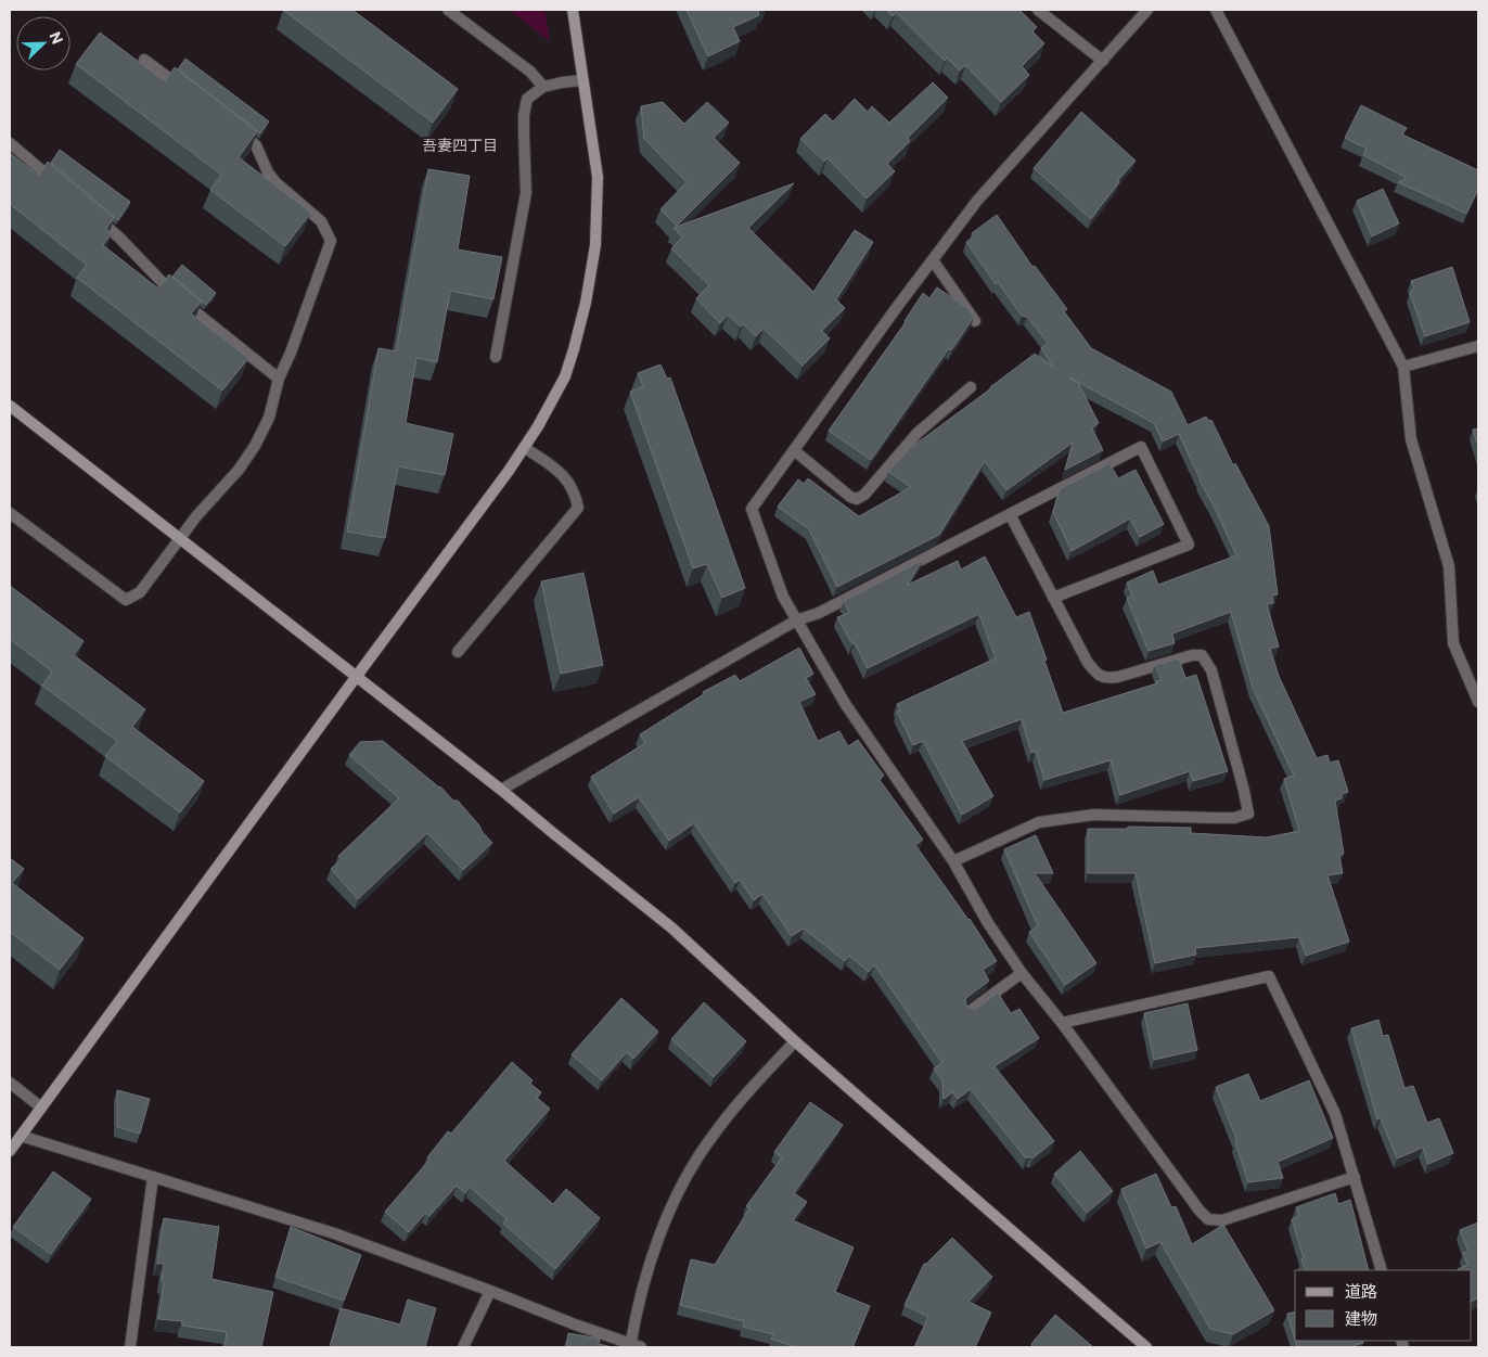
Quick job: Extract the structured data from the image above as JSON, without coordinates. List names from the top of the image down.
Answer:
{
  "districts": ["吾妻四丁目"],
  "legend": ["道路", "建物"],
  "north": "top right"
}
